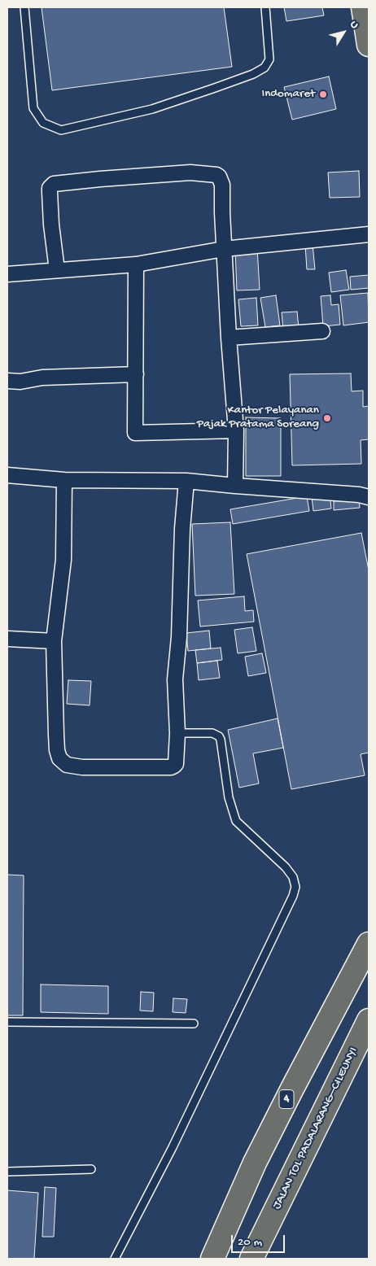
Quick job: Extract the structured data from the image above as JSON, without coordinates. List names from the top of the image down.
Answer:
{
  "streets": {
    "highway": ["4", "JALAN TOL PADALARANG–CILEUNYI"]
  },
  "places": ["Indomaret", "Kantor Pelayanan Pajak Pratama Soreang"],
  "scale_bar": "20 m",
  "north": "top right"
}
